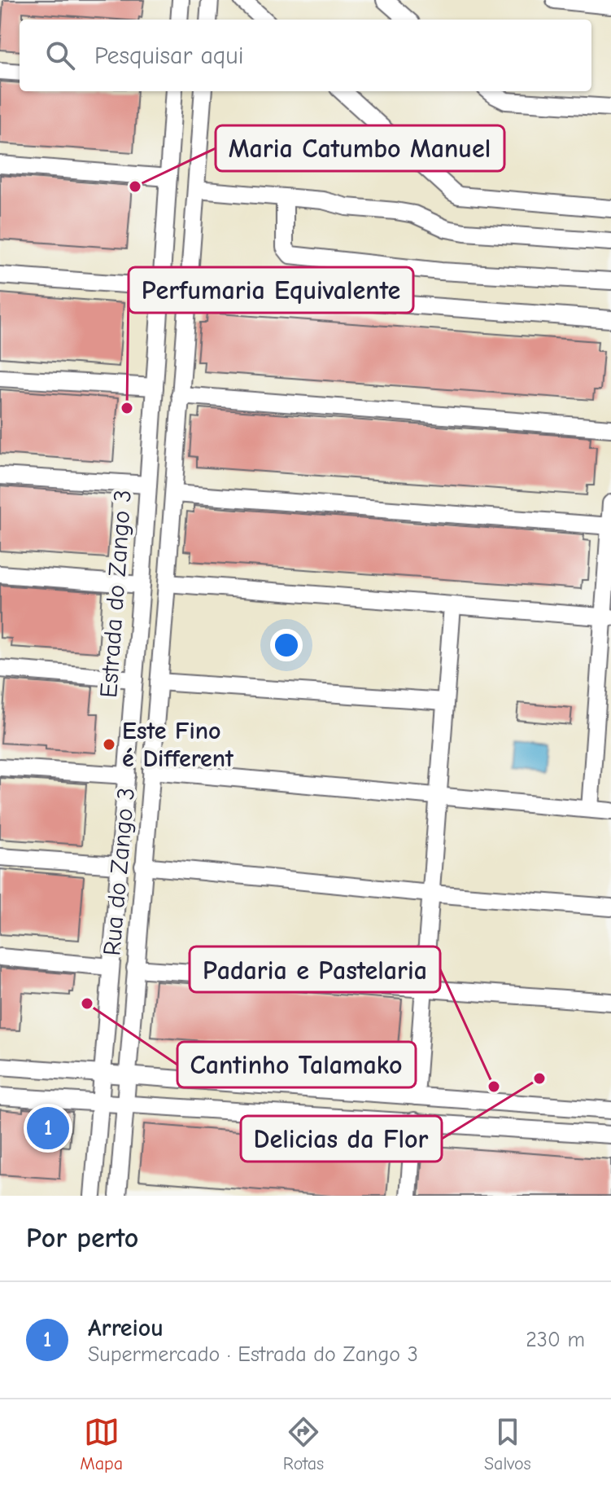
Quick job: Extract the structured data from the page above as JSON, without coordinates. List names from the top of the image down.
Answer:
{
  "streets": {
    "street": ["Estrada do Zango 3", "Rua do Zango 3"]
  },
  "places": [
    "Maria Catumbo Manuel",
    "Perfumaria Equivalente",
    "Este Fino é Different",
    "Cantinho Talamako",
    "Delicias da Flor",
    "Padaria e Pastelaria"
  ],
  "page": {
    "search": "Pesquisar aqui",
    "pins": "1",
    "heading": "Por perto",
    "list": [
      {
        "mark": "1",
        "name": "Arreiou",
        "note": "Supermercado · Estrada do Zango 3",
        "value": "230 m"
      }
    ],
    "nav": ["Mapa", "Rotas", "Salvos"]
  }
}
